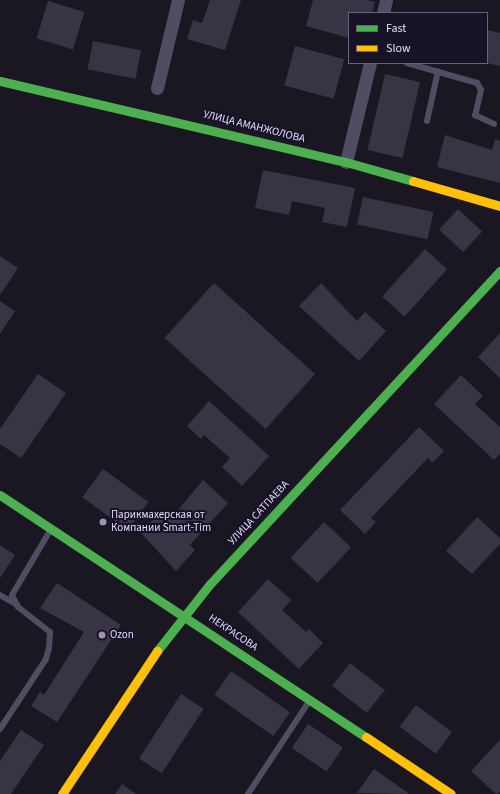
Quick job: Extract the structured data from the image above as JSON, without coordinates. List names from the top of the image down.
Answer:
{
  "streets": {
    "street": ["УЛИЦА АМАНЖОЛОВА", "УЛИЦА САТПАЕВА", "НЕКРАСОВА"]
  },
  "crossings": [
    ["УЛИЦА САТПАЕВА", "НЕКРАСОВА"]
  ],
  "places": ["Парикмахерская от Компании Smart-Tim", "Ozon"],
  "legend": ["Fast", "Slow"]
}
